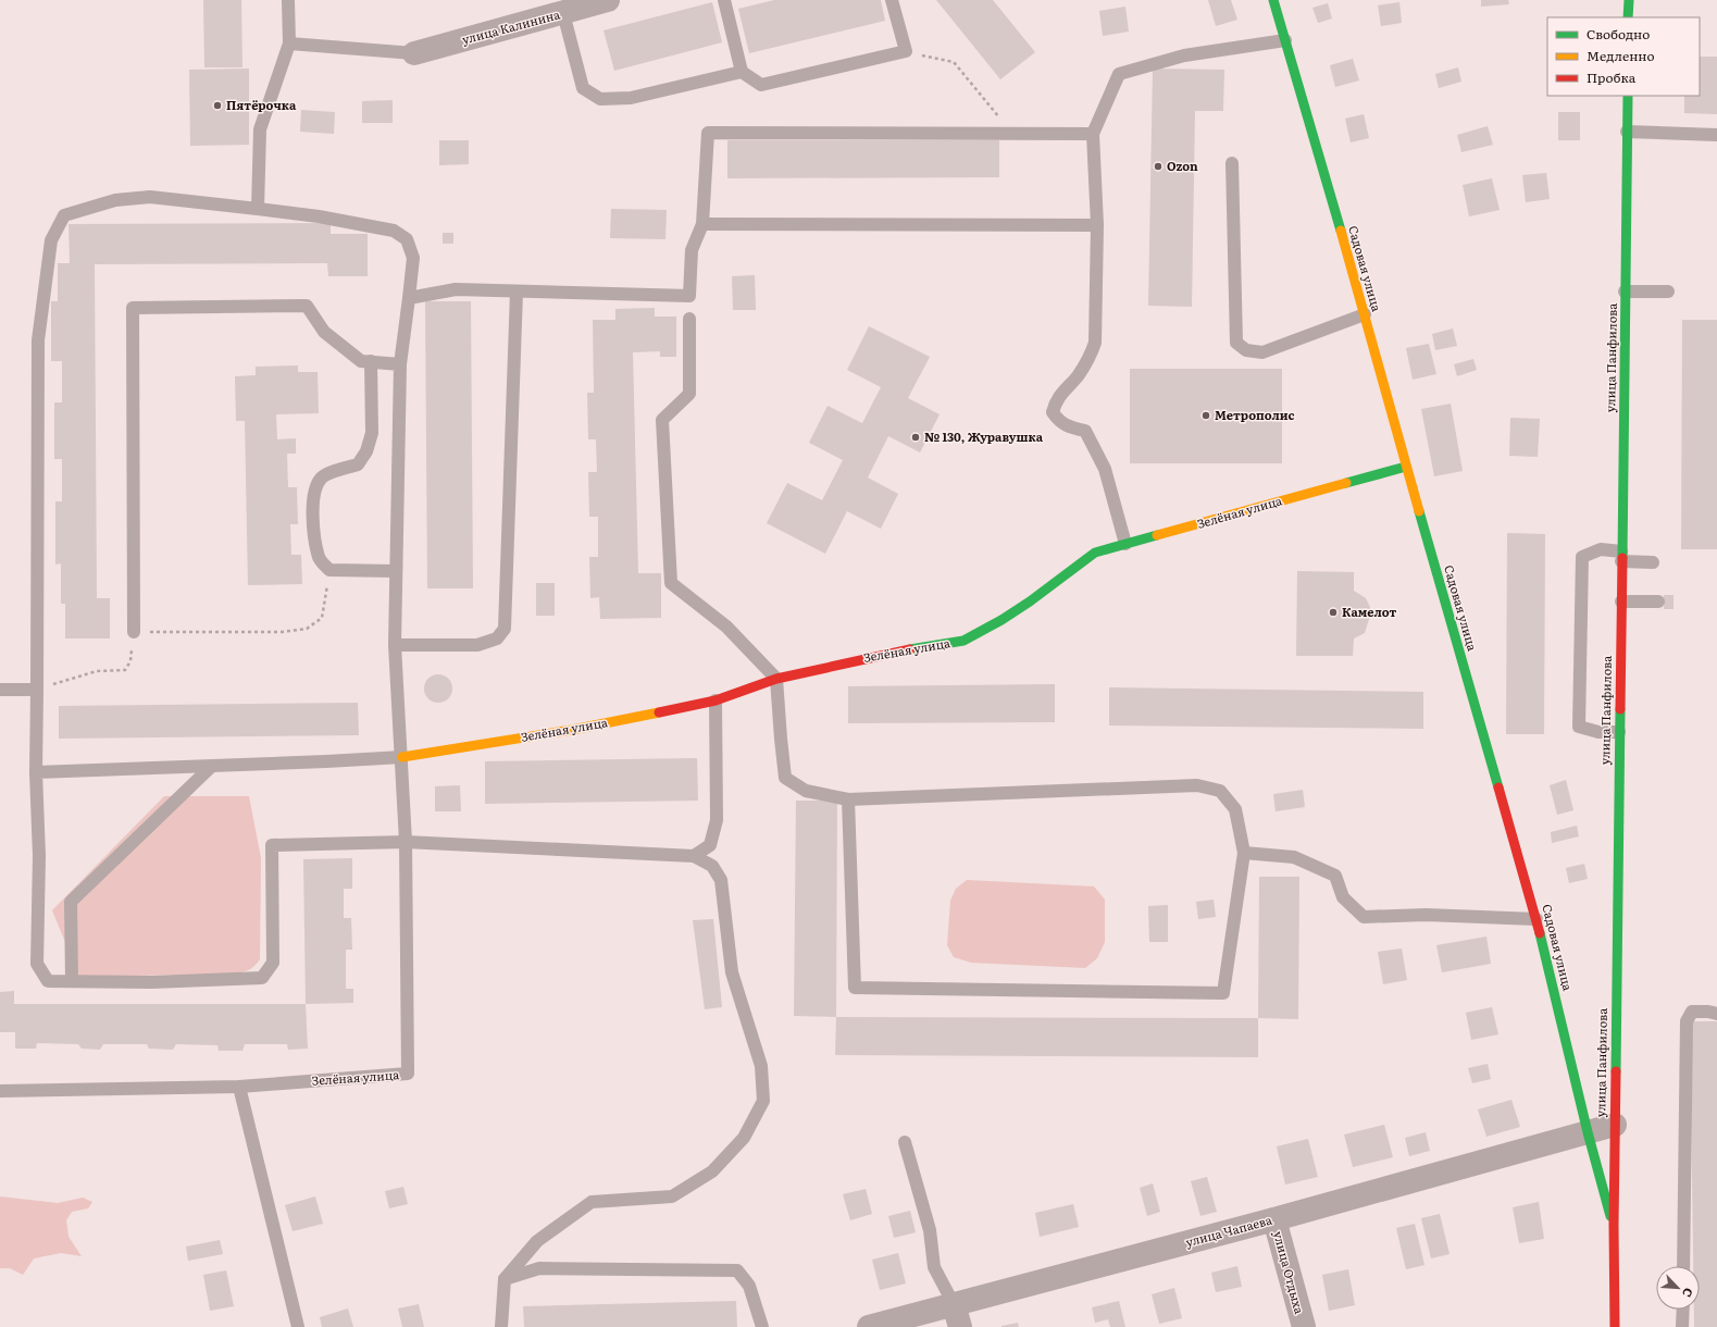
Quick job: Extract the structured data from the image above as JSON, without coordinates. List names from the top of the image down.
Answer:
{
  "streets": {
    "street": [
      "улица Калинина",
      "Садовая улица",
      "улица Панфилова",
      "Зелёная улица",
      "улица Чапаева",
      "улица Отдыха"
    ]
  },
  "crossings": [
    ["Садовая улица", "улица Панфилова"],
    ["Садовая улица", "Зелёная улица"],
    ["Садовая улица", "улица Чапаева"],
    ["улица Панфилова", "улица Чапаева"],
    ["улица Чапаева", "улица Отдыха"]
  ],
  "places": [
    "Пятёрочка",
    "Ozon",
    "Метрополис",
    "№ 130, Журавушка",
    "Камелот"
  ],
  "legend": ["Свободно", "Медленно", "Пробка"],
  "north": "bottom right"
}
